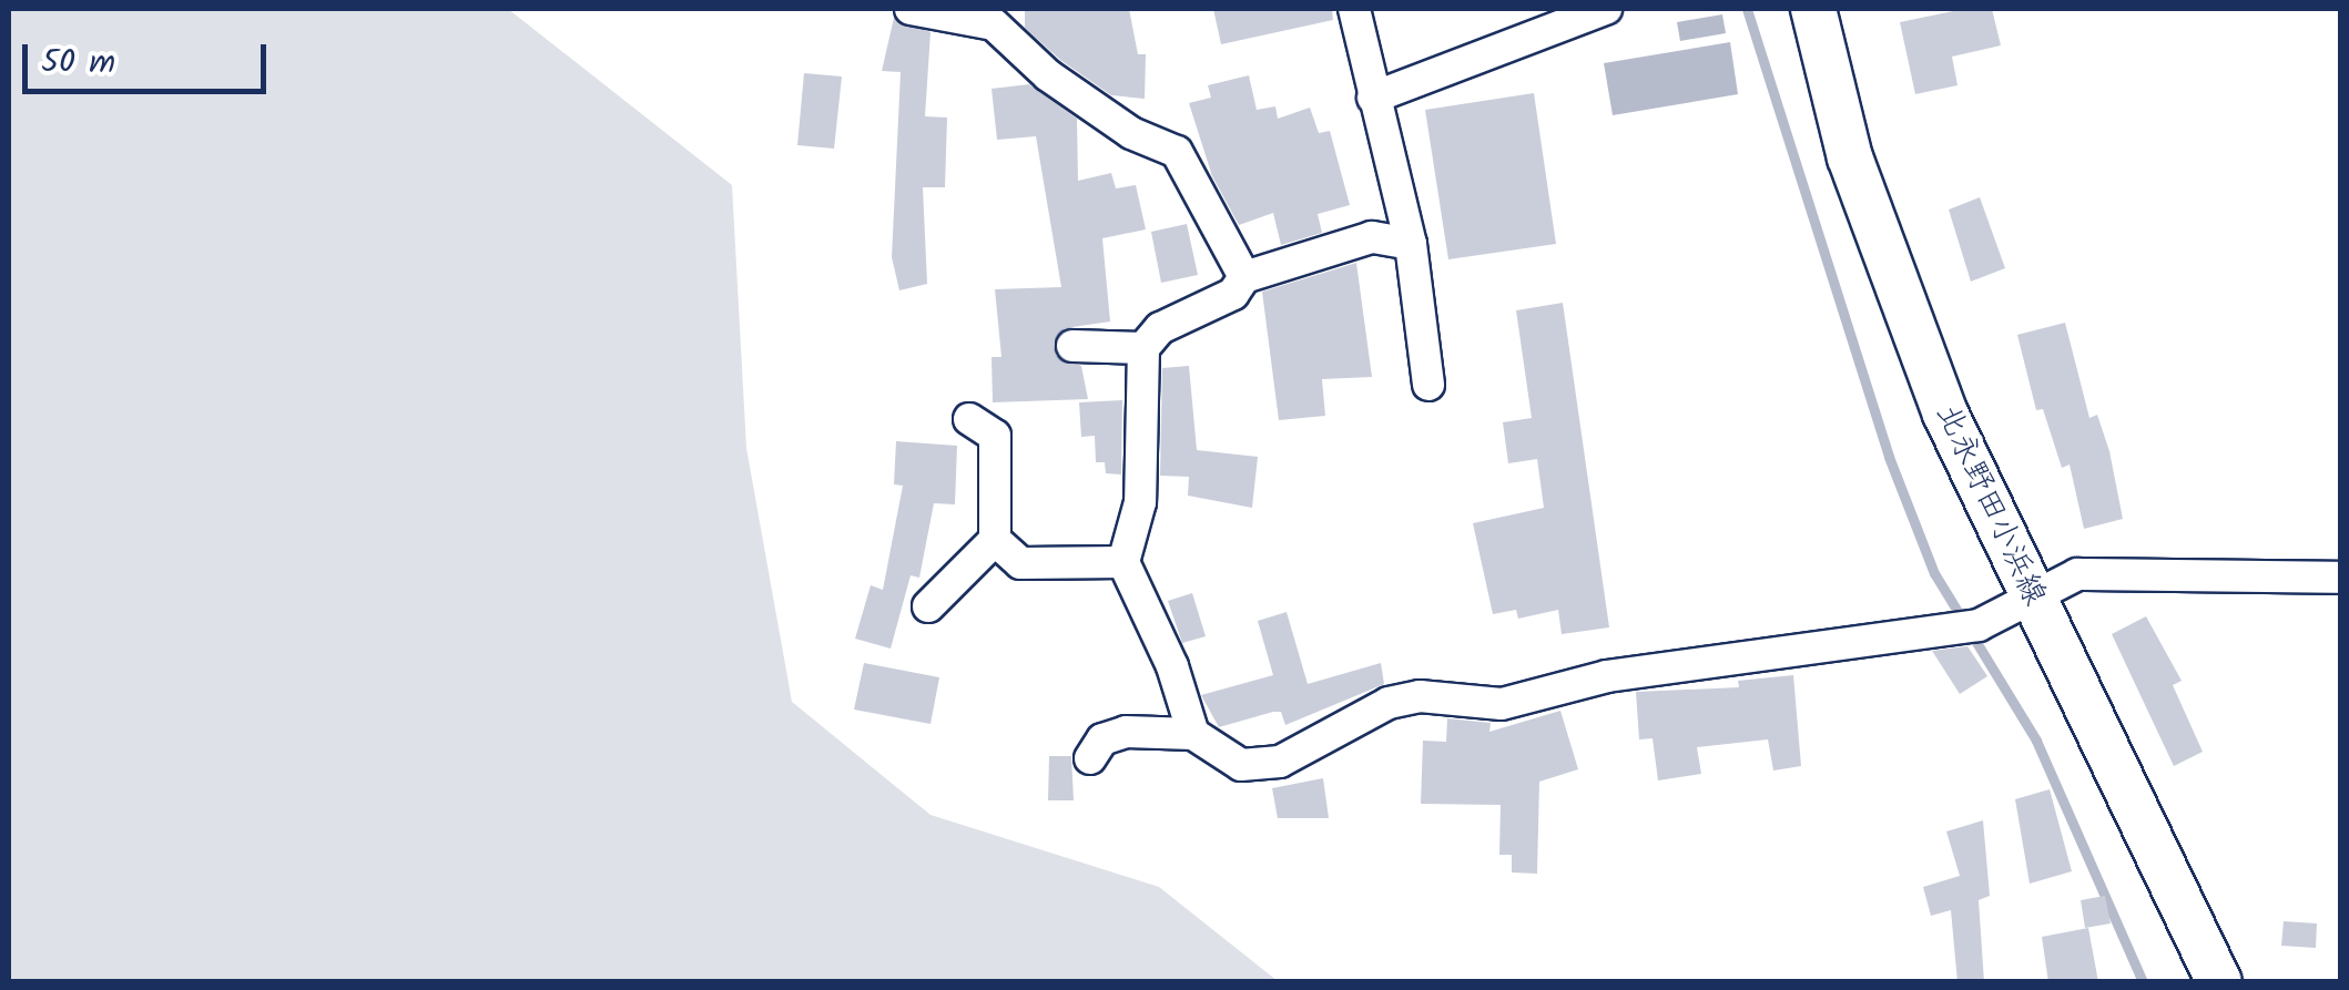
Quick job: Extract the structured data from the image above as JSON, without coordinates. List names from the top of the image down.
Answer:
{
  "streets": {
    "main road": ["北永野田小浜線"]
  },
  "scale_bar": "50 m"
}
